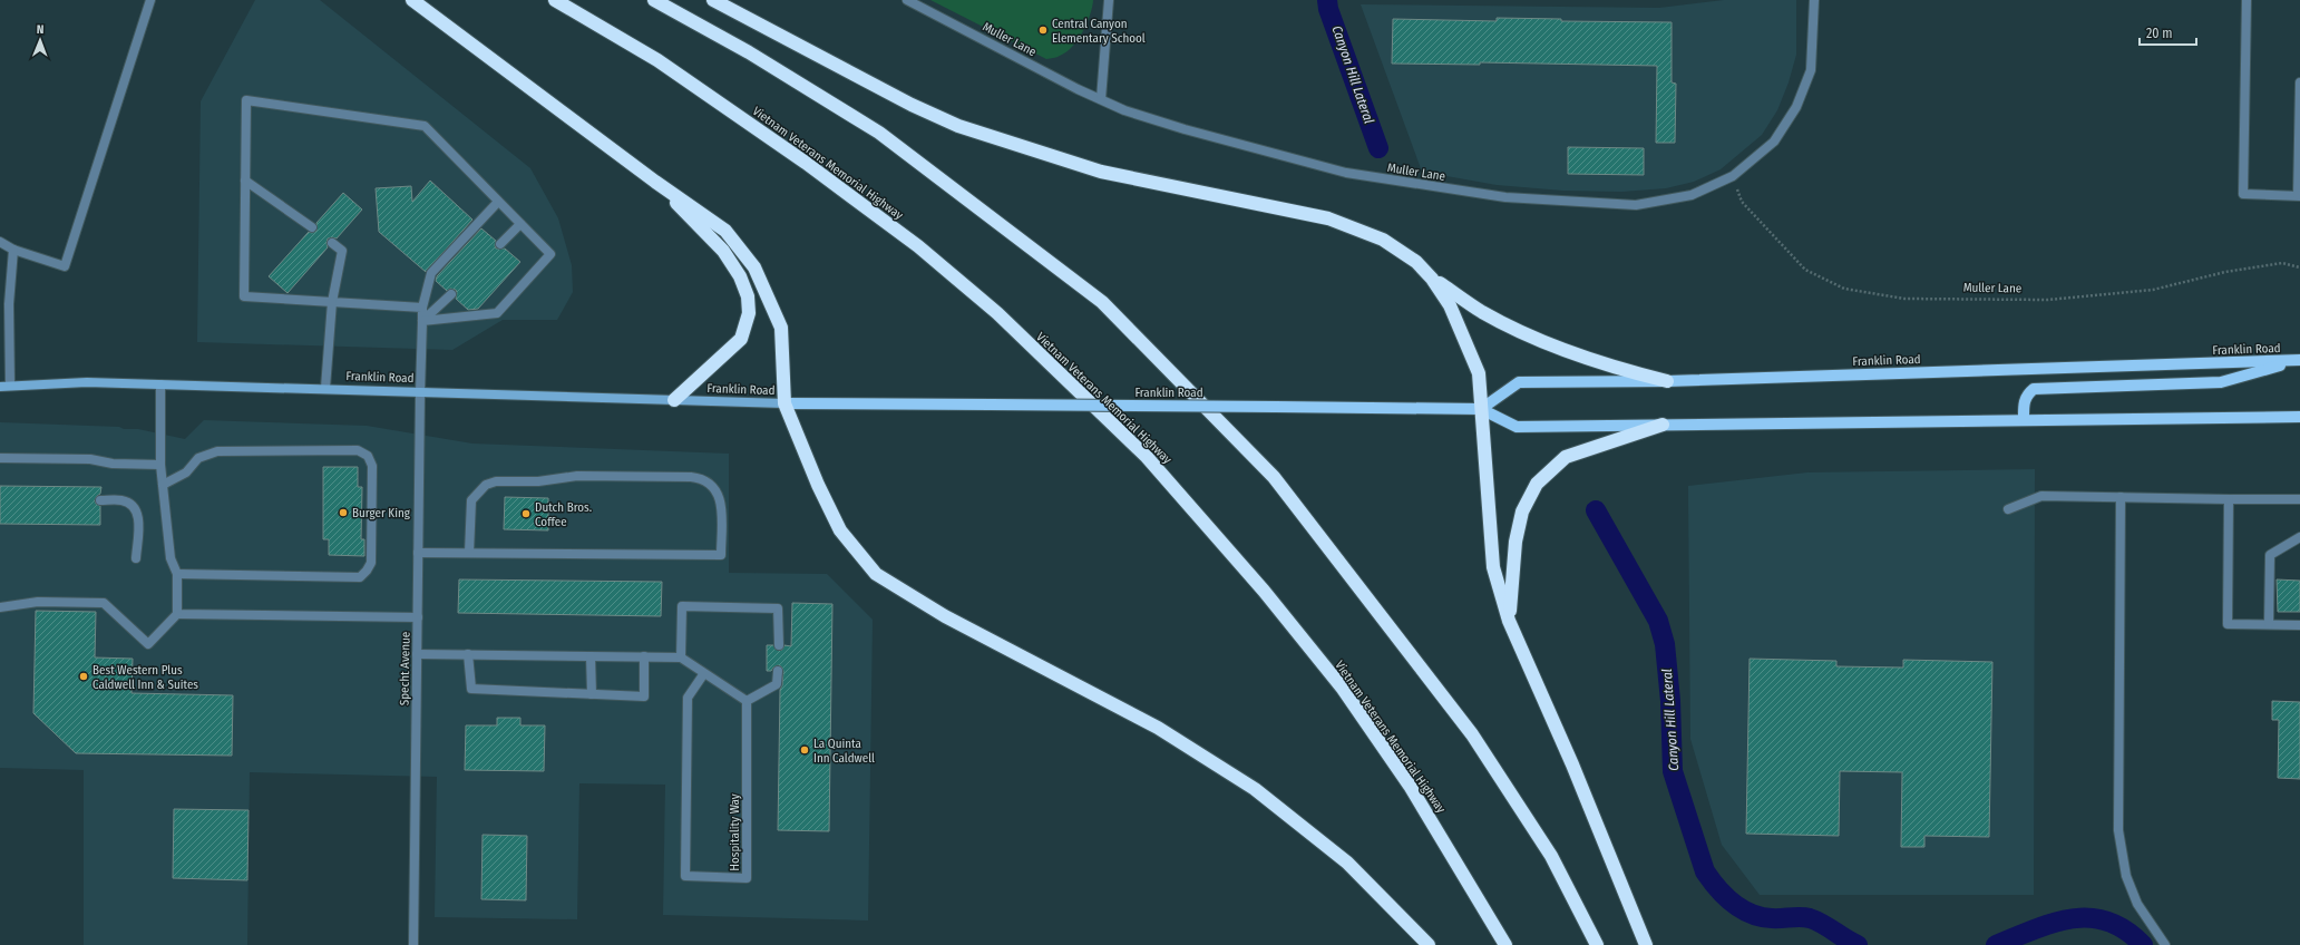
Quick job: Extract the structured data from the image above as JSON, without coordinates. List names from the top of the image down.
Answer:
{
  "streets": {
    "highway": ["Vietnam Veterans Memorial Highway"],
    "main road": ["Franklin Road"],
    "street": ["Muller Lane", "Specht Avenue", "Hospitality Way"]
  },
  "crossings": [
    ["Franklin Road", "Specht Avenue"]
  ],
  "water": ["Canyon Hill Lateral"],
  "places": [
    "Central Canyon Elementary School",
    "Burger King",
    "Dutch Bros. Coffee",
    "Best Western Plus Caldwell Inn & Suites",
    "La Quinta Inn Caldwell"
  ],
  "scale_bar": "20 m",
  "north": "top"
}
